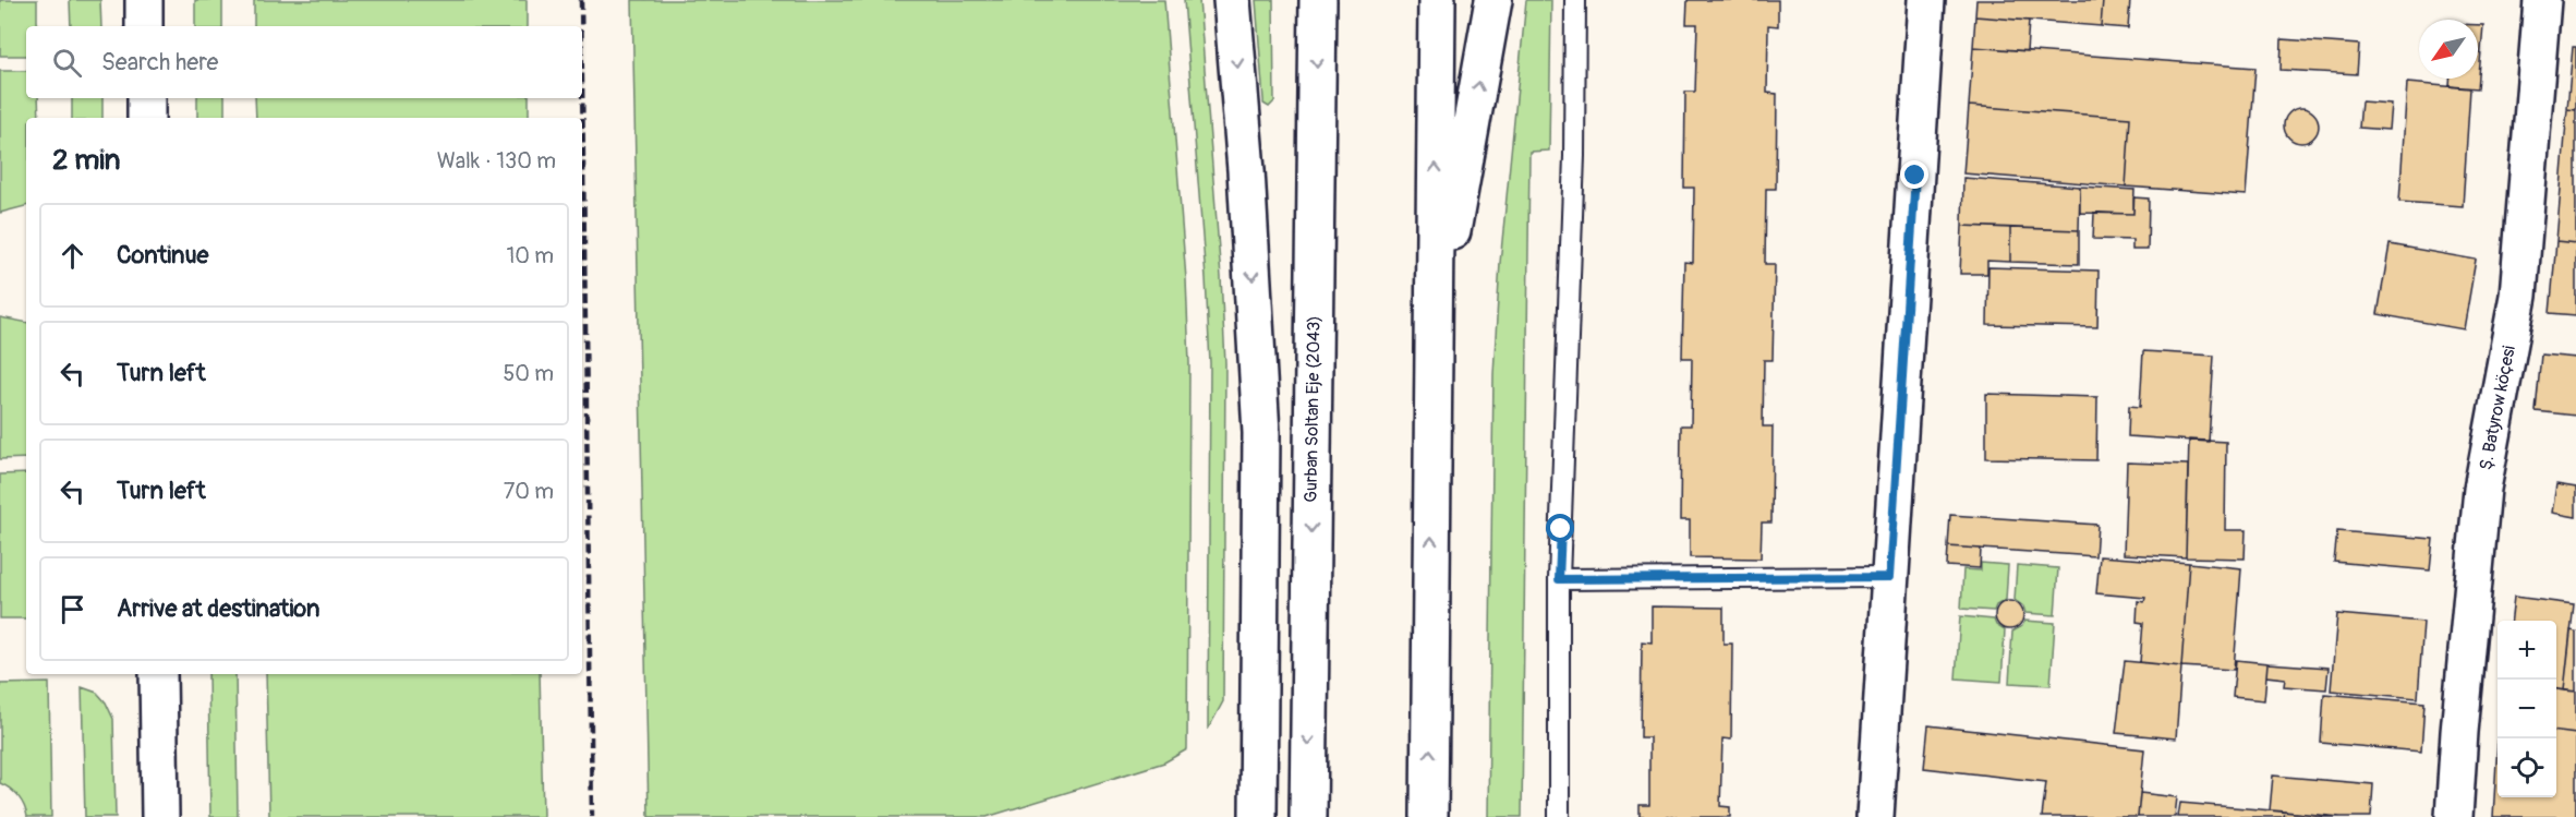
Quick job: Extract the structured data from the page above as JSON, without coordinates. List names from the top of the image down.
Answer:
{
  "streets": {
    "main road": ["Ş. Batyrow köçesi", "Gurban Soltan Eje (2043)"]
  },
  "north": "bottom left",
  "page": {
    "search": "Search here",
    "heading": ["2 min", "Walk · 130 m"],
    "list": [
      ["Continue", "10 m"],
      ["Turn left", "50 m"],
      ["Turn left", "70 m"],
      "Arrive at destination"
    ],
    "map_buttons": ["+", "−"]
  }
}
